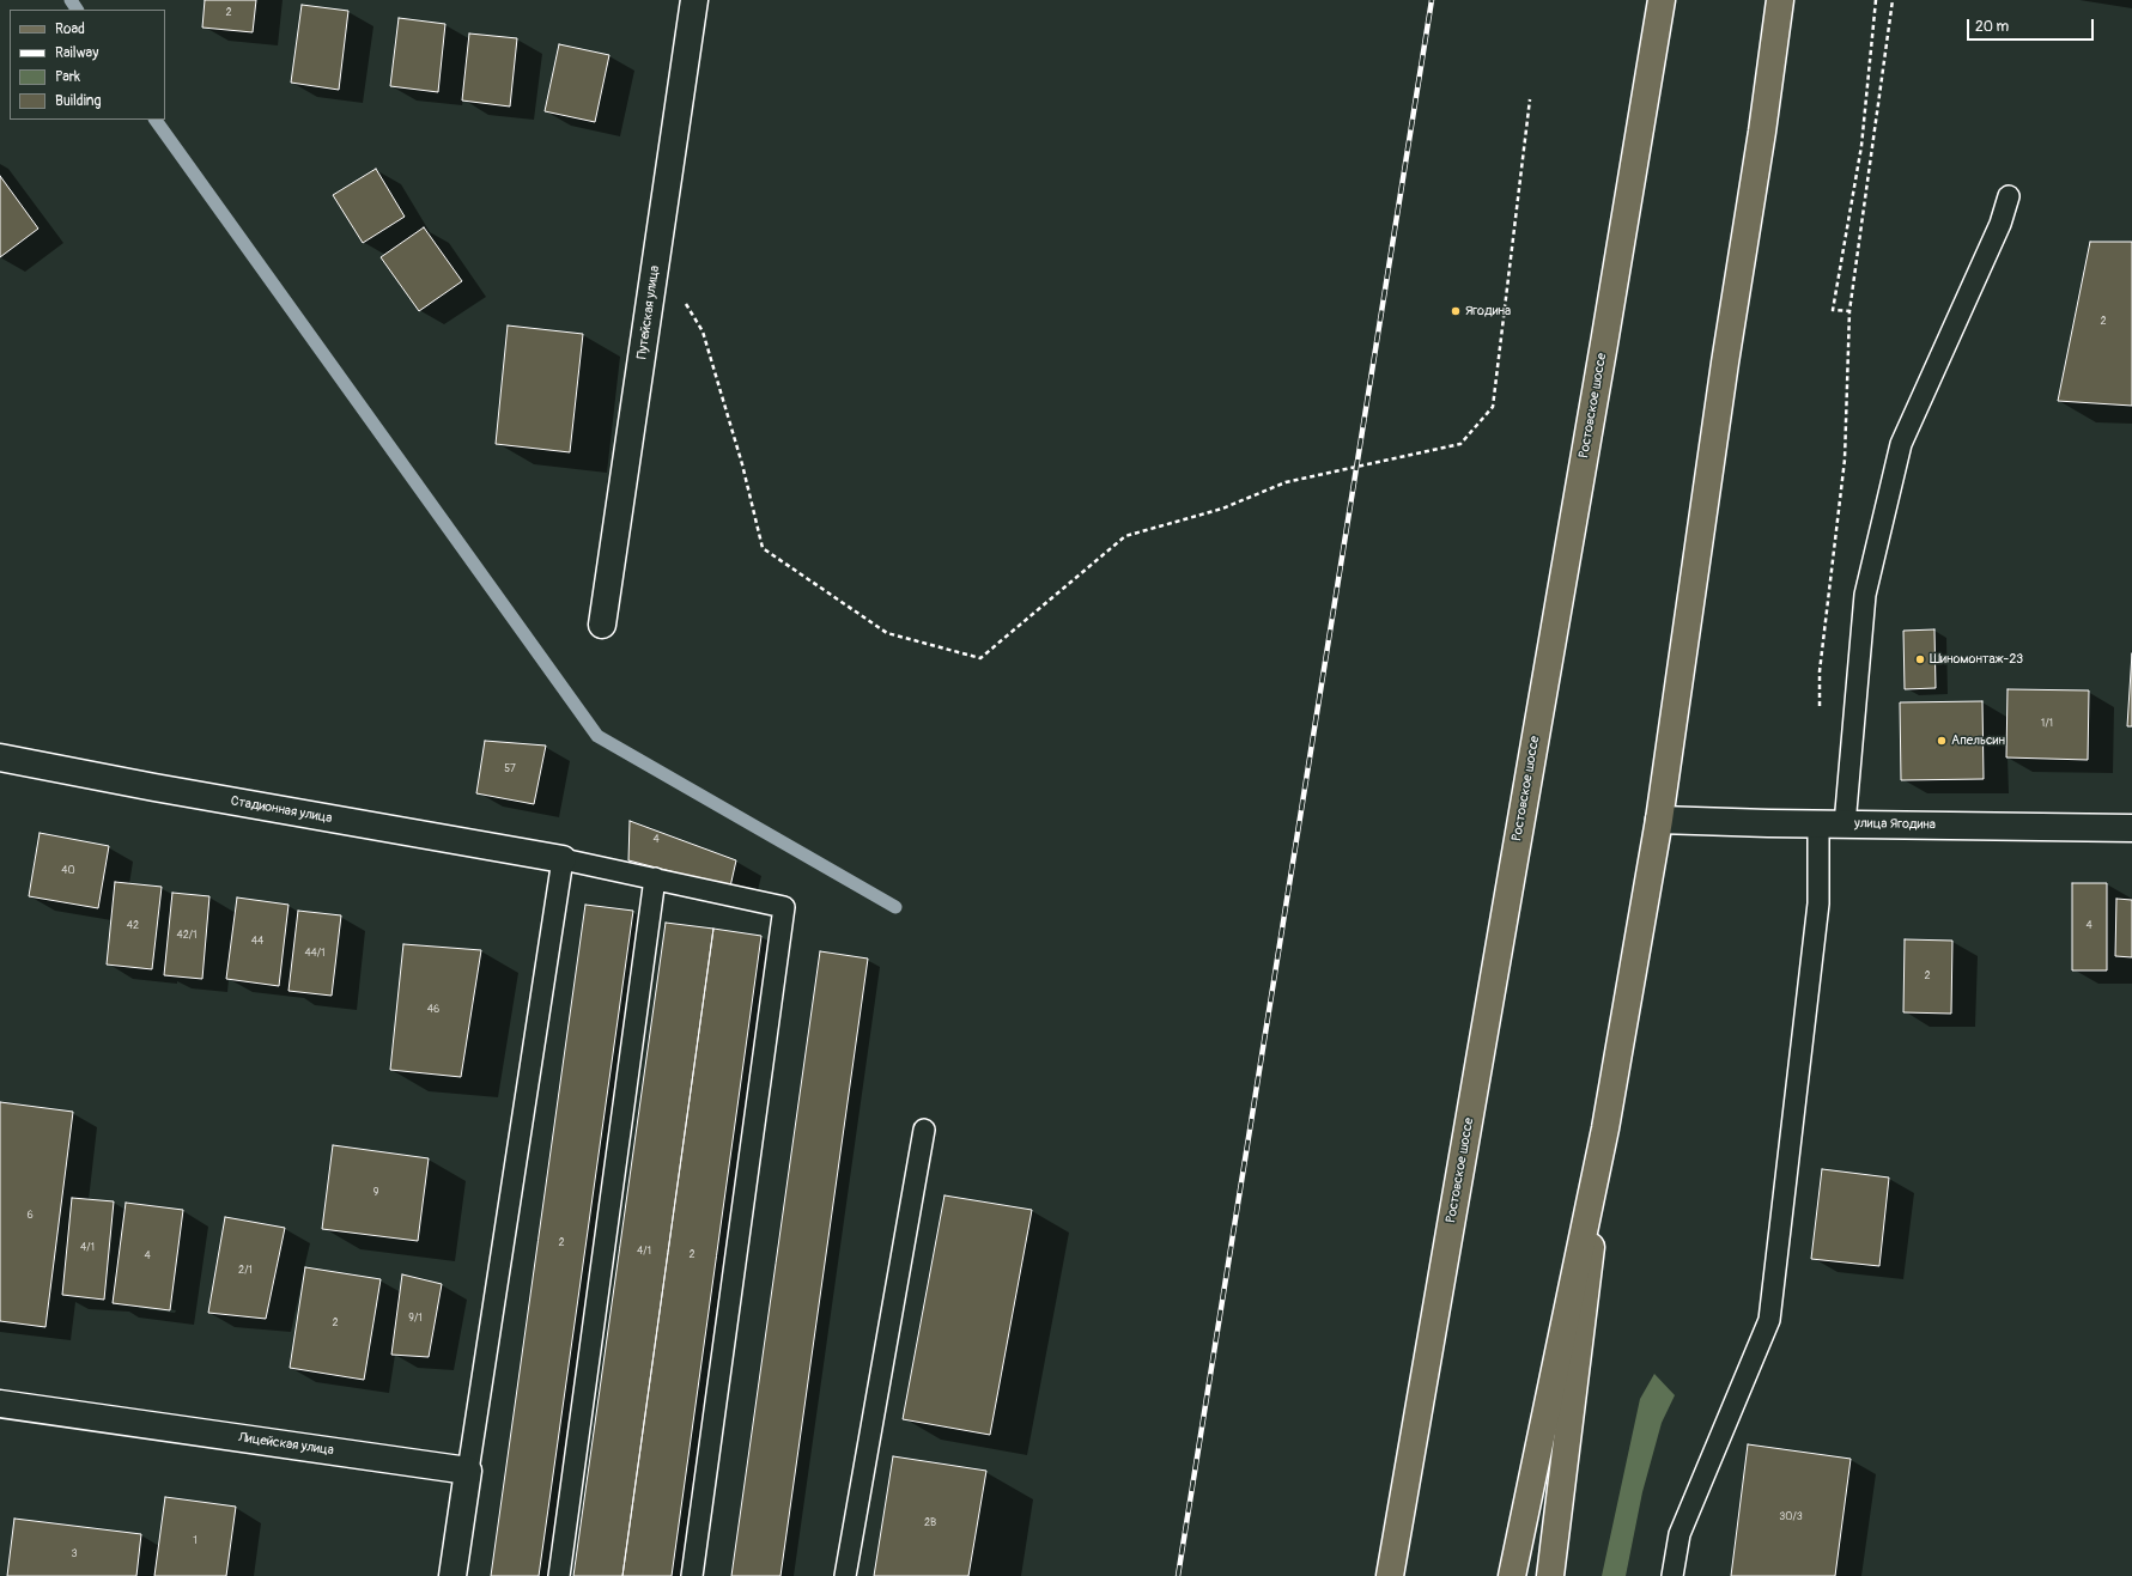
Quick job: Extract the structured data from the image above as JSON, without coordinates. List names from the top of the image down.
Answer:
{
  "streets": {
    "main road": ["Ростовское шоссе"],
    "street": [
      "Путейская улица",
      "Стадионная улица",
      "улица Ягодина",
      "Лицейская улица"
    ]
  },
  "places": ["Ягодина", "Шиномонтаж-23", "Апельсин"],
  "house_numbers": [
    "2",
    "2",
    "1/1",
    "57",
    "4",
    "40",
    "42",
    "4",
    "42/1",
    "44",
    "44/1",
    "2",
    "46",
    "9",
    "6",
    "2",
    "4/1",
    "4/1",
    "2",
    "4",
    "2/1",
    "9/1",
    "2",
    "30/3",
    "2В",
    "1",
    "3"
  ],
  "legend": [
    "Road",
    "Railway",
    "Park",
    "Building"
  ],
  "scale_bar": "20 m"
}
